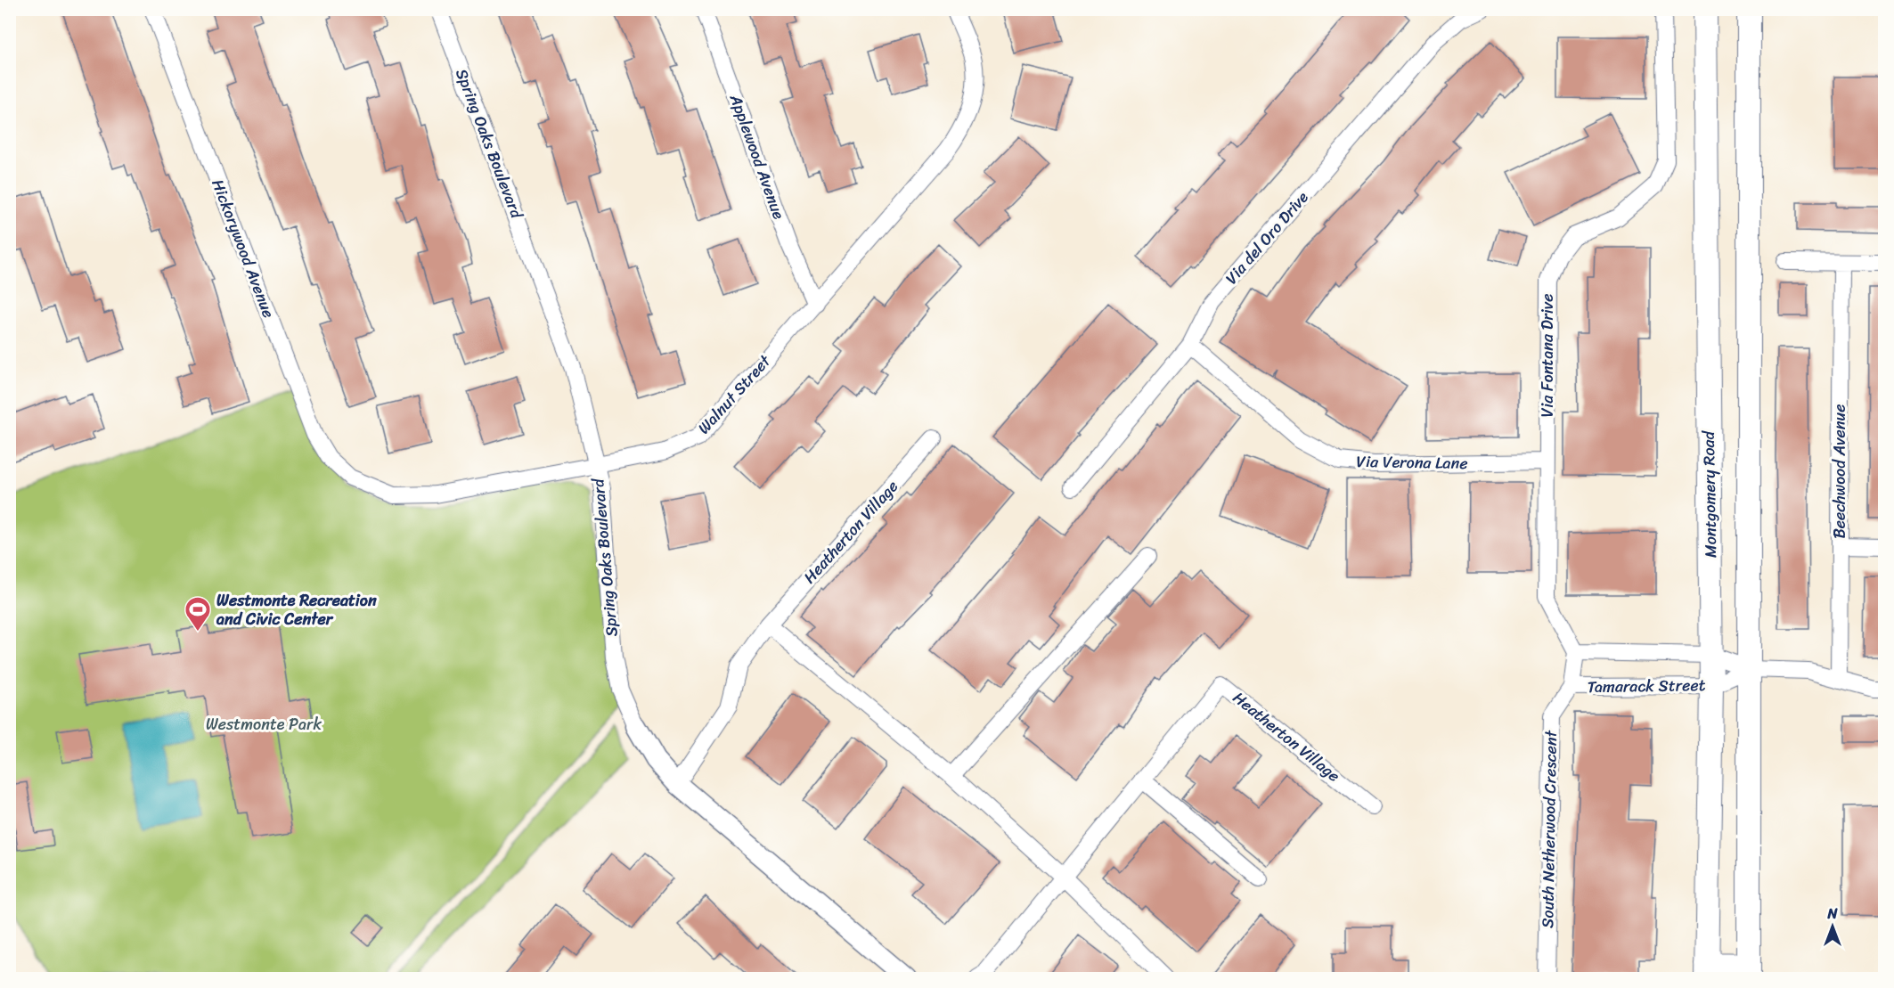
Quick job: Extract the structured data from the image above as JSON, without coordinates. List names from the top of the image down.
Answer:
{
  "streets": {
    "main road": ["Montgomery Road"],
    "street": [
      "Spring Oaks Boulevard",
      "Applewood Avenue",
      "Via del Oro Drive",
      "Hickorywood Avenue",
      "Via Fontana Drive",
      "Walnut Street",
      "Via Verona Lane",
      "Beechwood Avenue",
      "Heatherton Village",
      "Tamarack Street",
      "South Netherwood Crescent"
    ]
  },
  "crossings": [
    ["Spring Oaks Boulevard", "Walnut Street"],
    ["Spring Oaks Boulevard", "Heatherton Village"],
    ["Applewood Avenue", "Walnut Street"],
    ["Via del Oro Drive", "Via Verona Lane"],
    ["Hickorywood Avenue", "Walnut Street"],
    ["Via Fontana Drive", "Via Verona Lane"],
    ["Via Fontana Drive", "Tamarack Street"],
    ["Beechwood Avenue", "Tamarack Street"],
    ["Montgomery Road", "Tamarack Street"],
    ["Tamarack Street", "South Netherwood Crescent"]
  ],
  "parks": ["Westmonte Park"],
  "places": {
    "sports": ["Westmonte Recreation and Civic Center"]
  },
  "north": "top"
}
